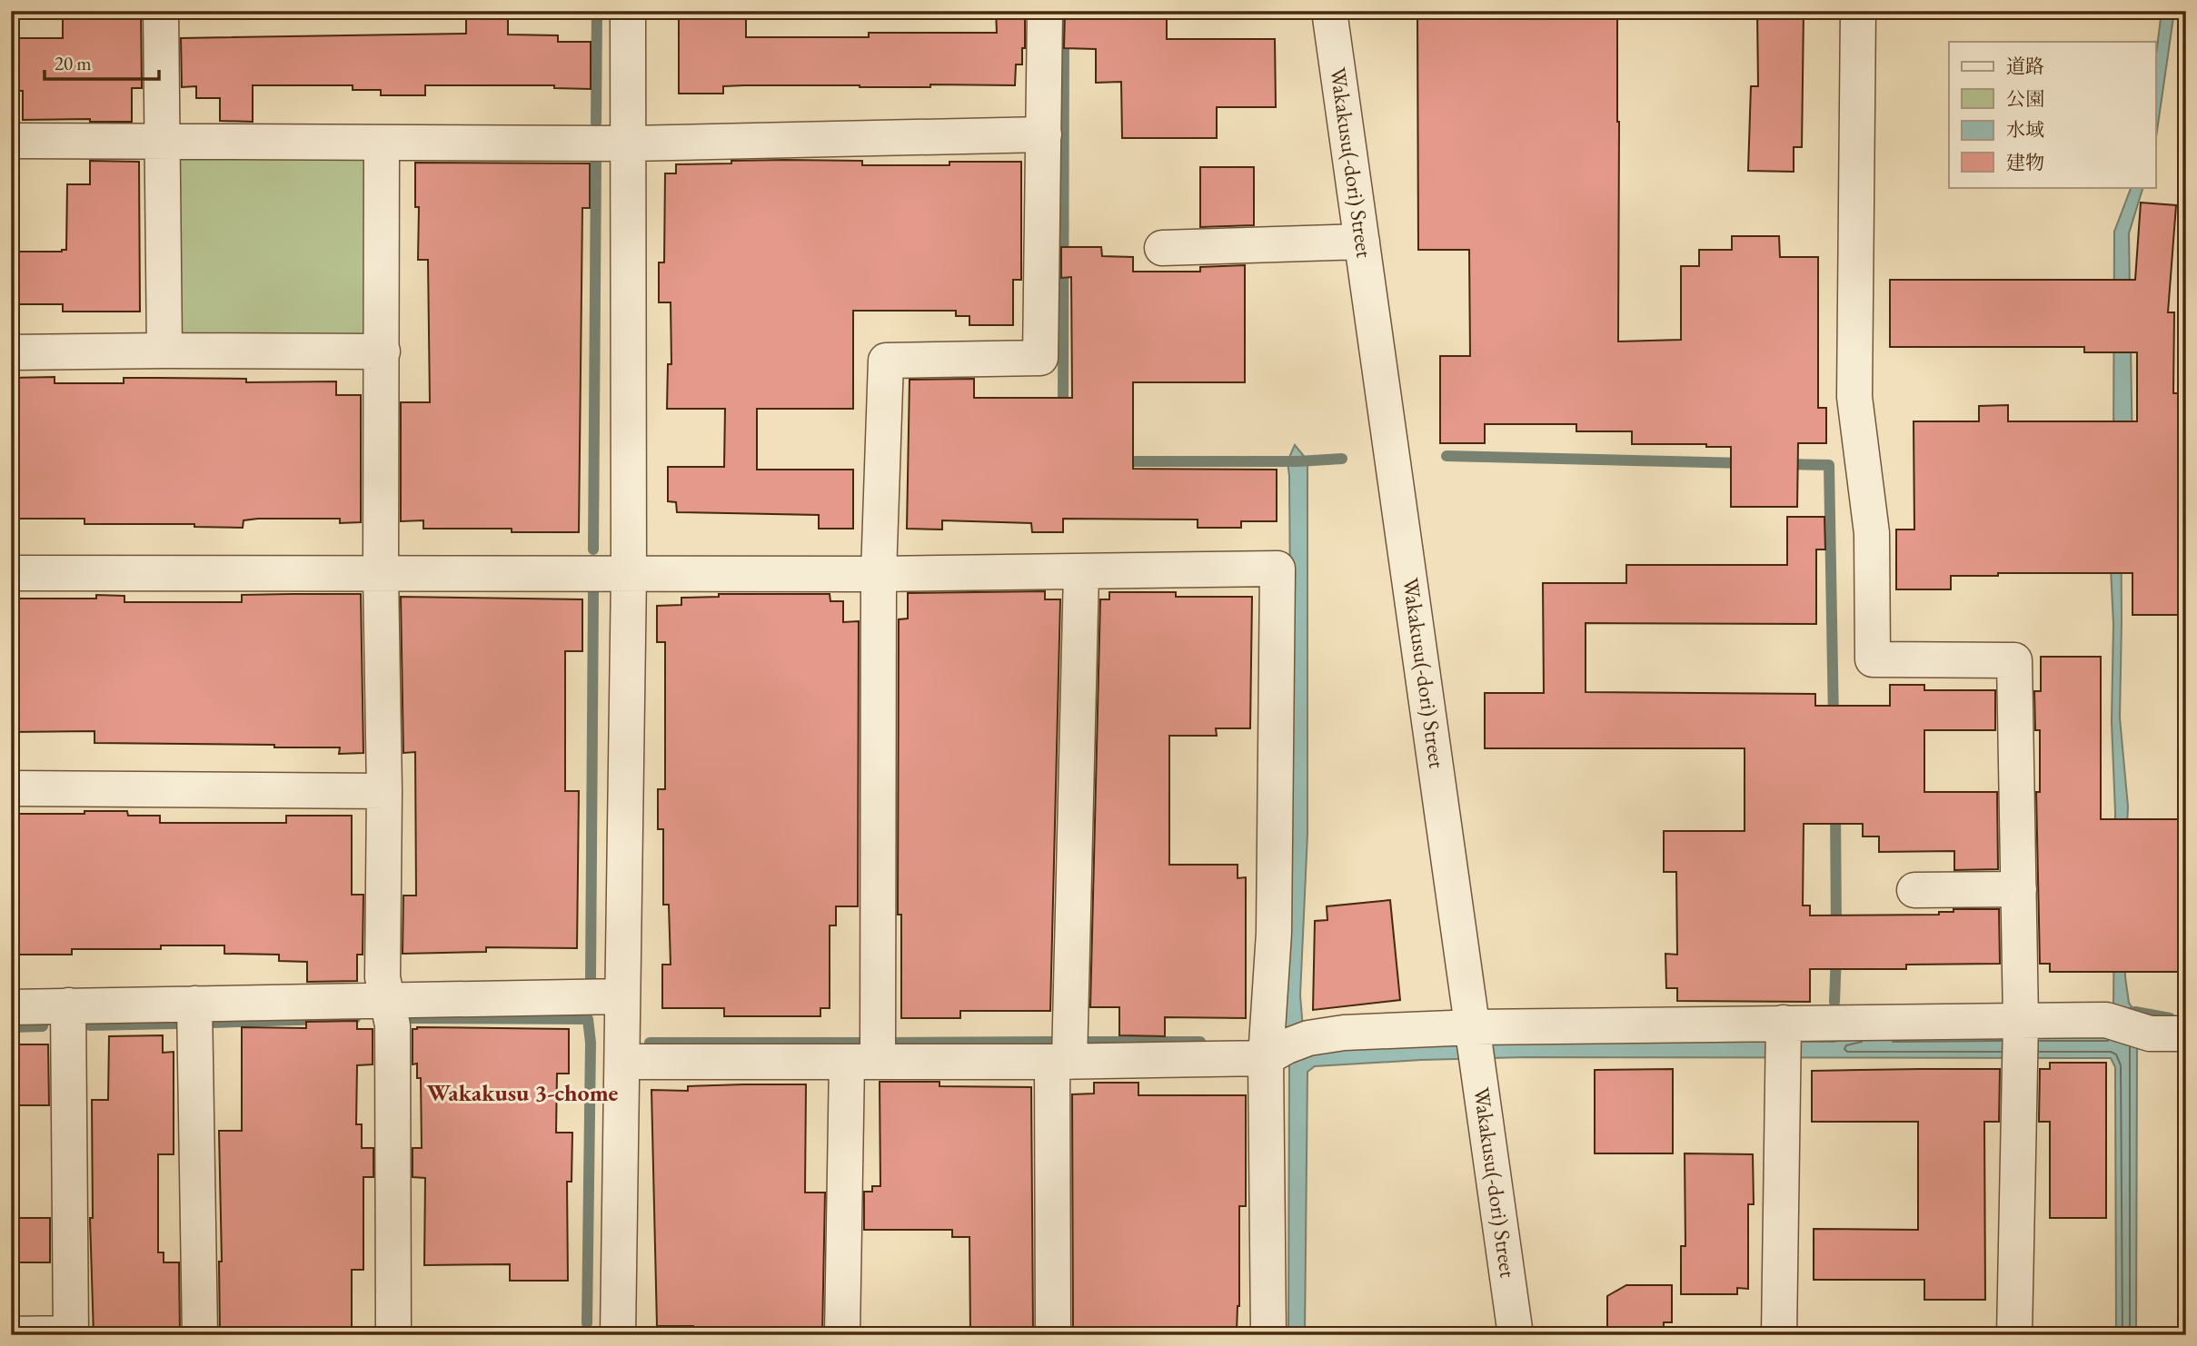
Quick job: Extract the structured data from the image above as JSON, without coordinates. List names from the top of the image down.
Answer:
{
  "streets": {
    "street": ["Wakakusu(-dori) Street"]
  },
  "districts": ["Wakakusu 3-chome"],
  "legend": [
    "道路",
    "公園",
    "水域",
    "建物"
  ],
  "scale_bar": "20 m"
}
